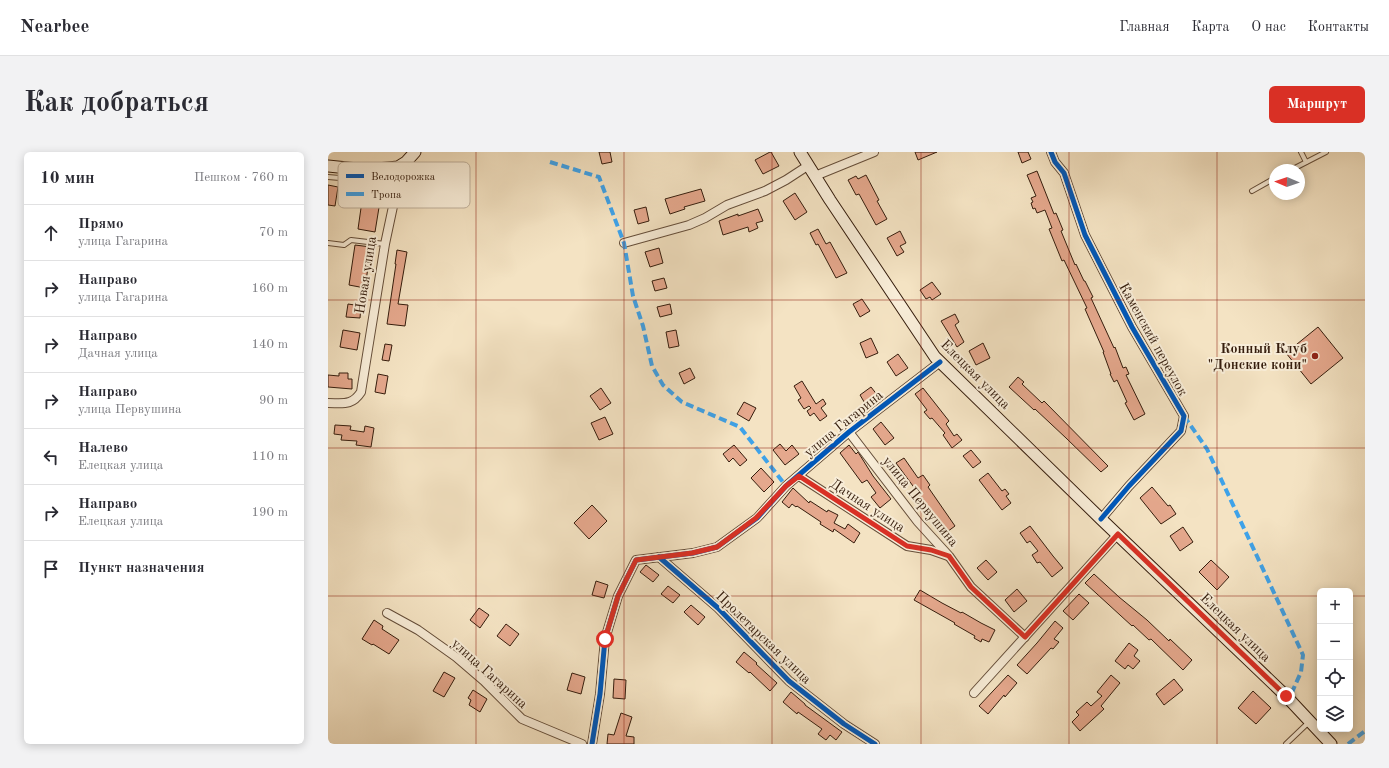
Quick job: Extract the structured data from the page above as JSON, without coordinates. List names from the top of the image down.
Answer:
{
  "streets": {
    "main road": ["Елецкая улица"],
    "street": [
      "Новая улица",
      "Каменский переулок",
      "улица Гагарина",
      "улица Первушина",
      "Дачная улица",
      "Пролетарская улица"
    ]
  },
  "crossings": [
    ["Каменский переулок", "Елецкая улица"],
    ["Елецкая улица", "улица Гагарина"],
    ["улица Гагарина", "улица Первушина"],
    ["улица Гагарина", "Дачная улица"],
    ["улица Гагарина", "Пролетарская улица"],
    ["улица Первушина", "Дачная улица"]
  ],
  "places": ["Конный Клуб \"Донские кони\""],
  "legend": ["Велодорожка", "Тропа"],
  "north": "left",
  "page": {
    "header": "Nearbee",
    "nav": [
      "Главная",
      "Карта",
      "О нас",
      "Контакты"
    ],
    "buttons": "Маршрут",
    "title": "Как добраться",
    "heading": ["10 мин", "Пешком · 760 m"],
    "list": [
      ["Прямо", "улица Гагарина", "70 m"],
      ["Направо", "улица Гагарина", "160 m"],
      ["Направо", "Дачная улица", "140 m"],
      ["Направо", "улица Первушина", "90 m"],
      ["Налево", "Елецкая улица", "110 m"],
      ["Направо", "Елецкая улица", "190 m"],
      "Пункт назначения"
    ],
    "map_buttons": ["+", "−"]
  }
}
